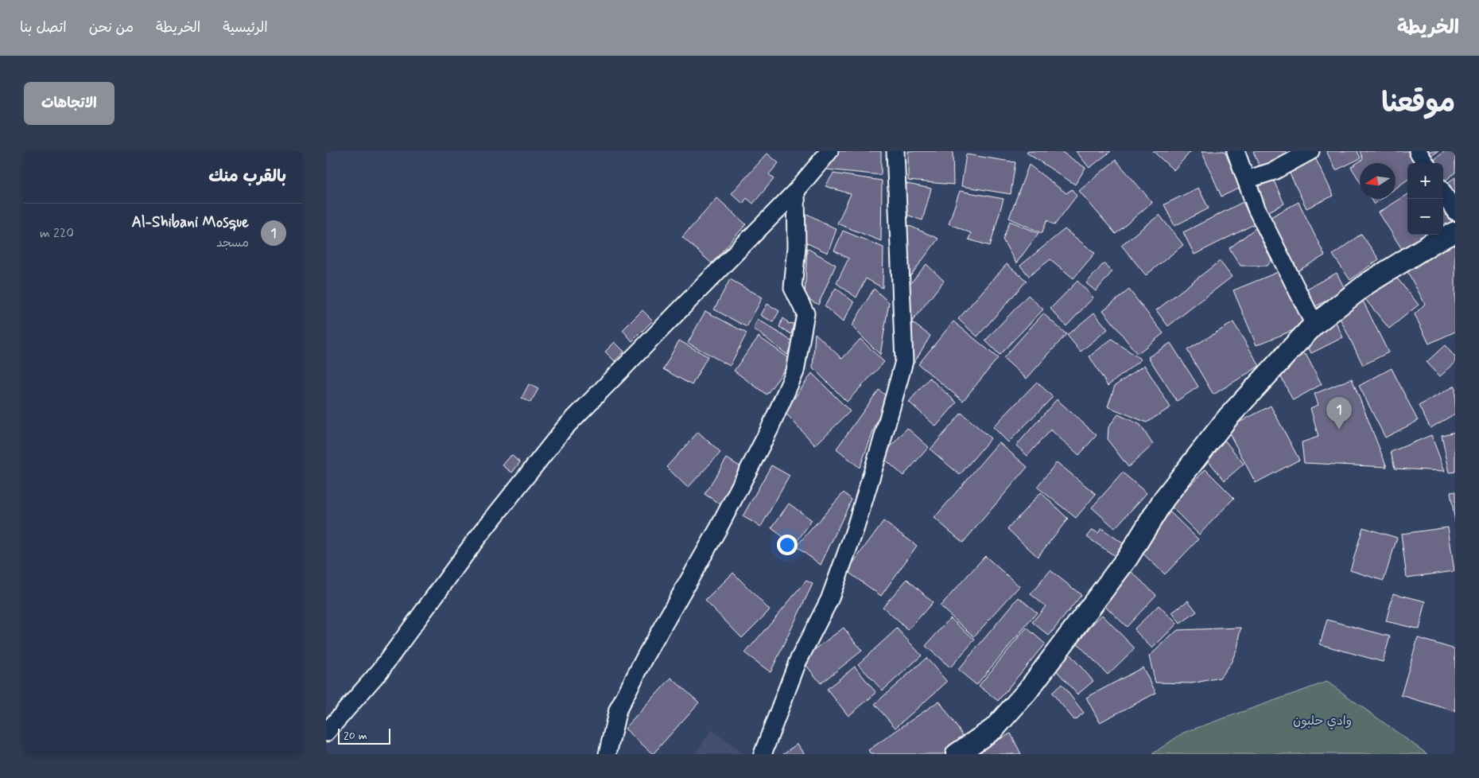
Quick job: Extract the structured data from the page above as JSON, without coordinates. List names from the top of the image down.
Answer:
{
  "parks": ["وادي حلبون"],
  "scale_bar": "20 m",
  "north": "left",
  "page": {
    "header": "الخريطة",
    "nav": [
      "الرئيسية",
      "الخريطة",
      "من نحن",
      "اتصل بنا"
    ],
    "title": "موقعنا",
    "buttons": "الاتجاهات",
    "heading": "بالقرب منك",
    "map_buttons": ["+", "−"],
    "list": [
      {
        "mark": "1",
        "name": "Al-Shibani Mosque",
        "note": "مسجد",
        "value": "220 m"
      }
    ],
    "pins": "1",
    "scale": "20 m"
  }
}
